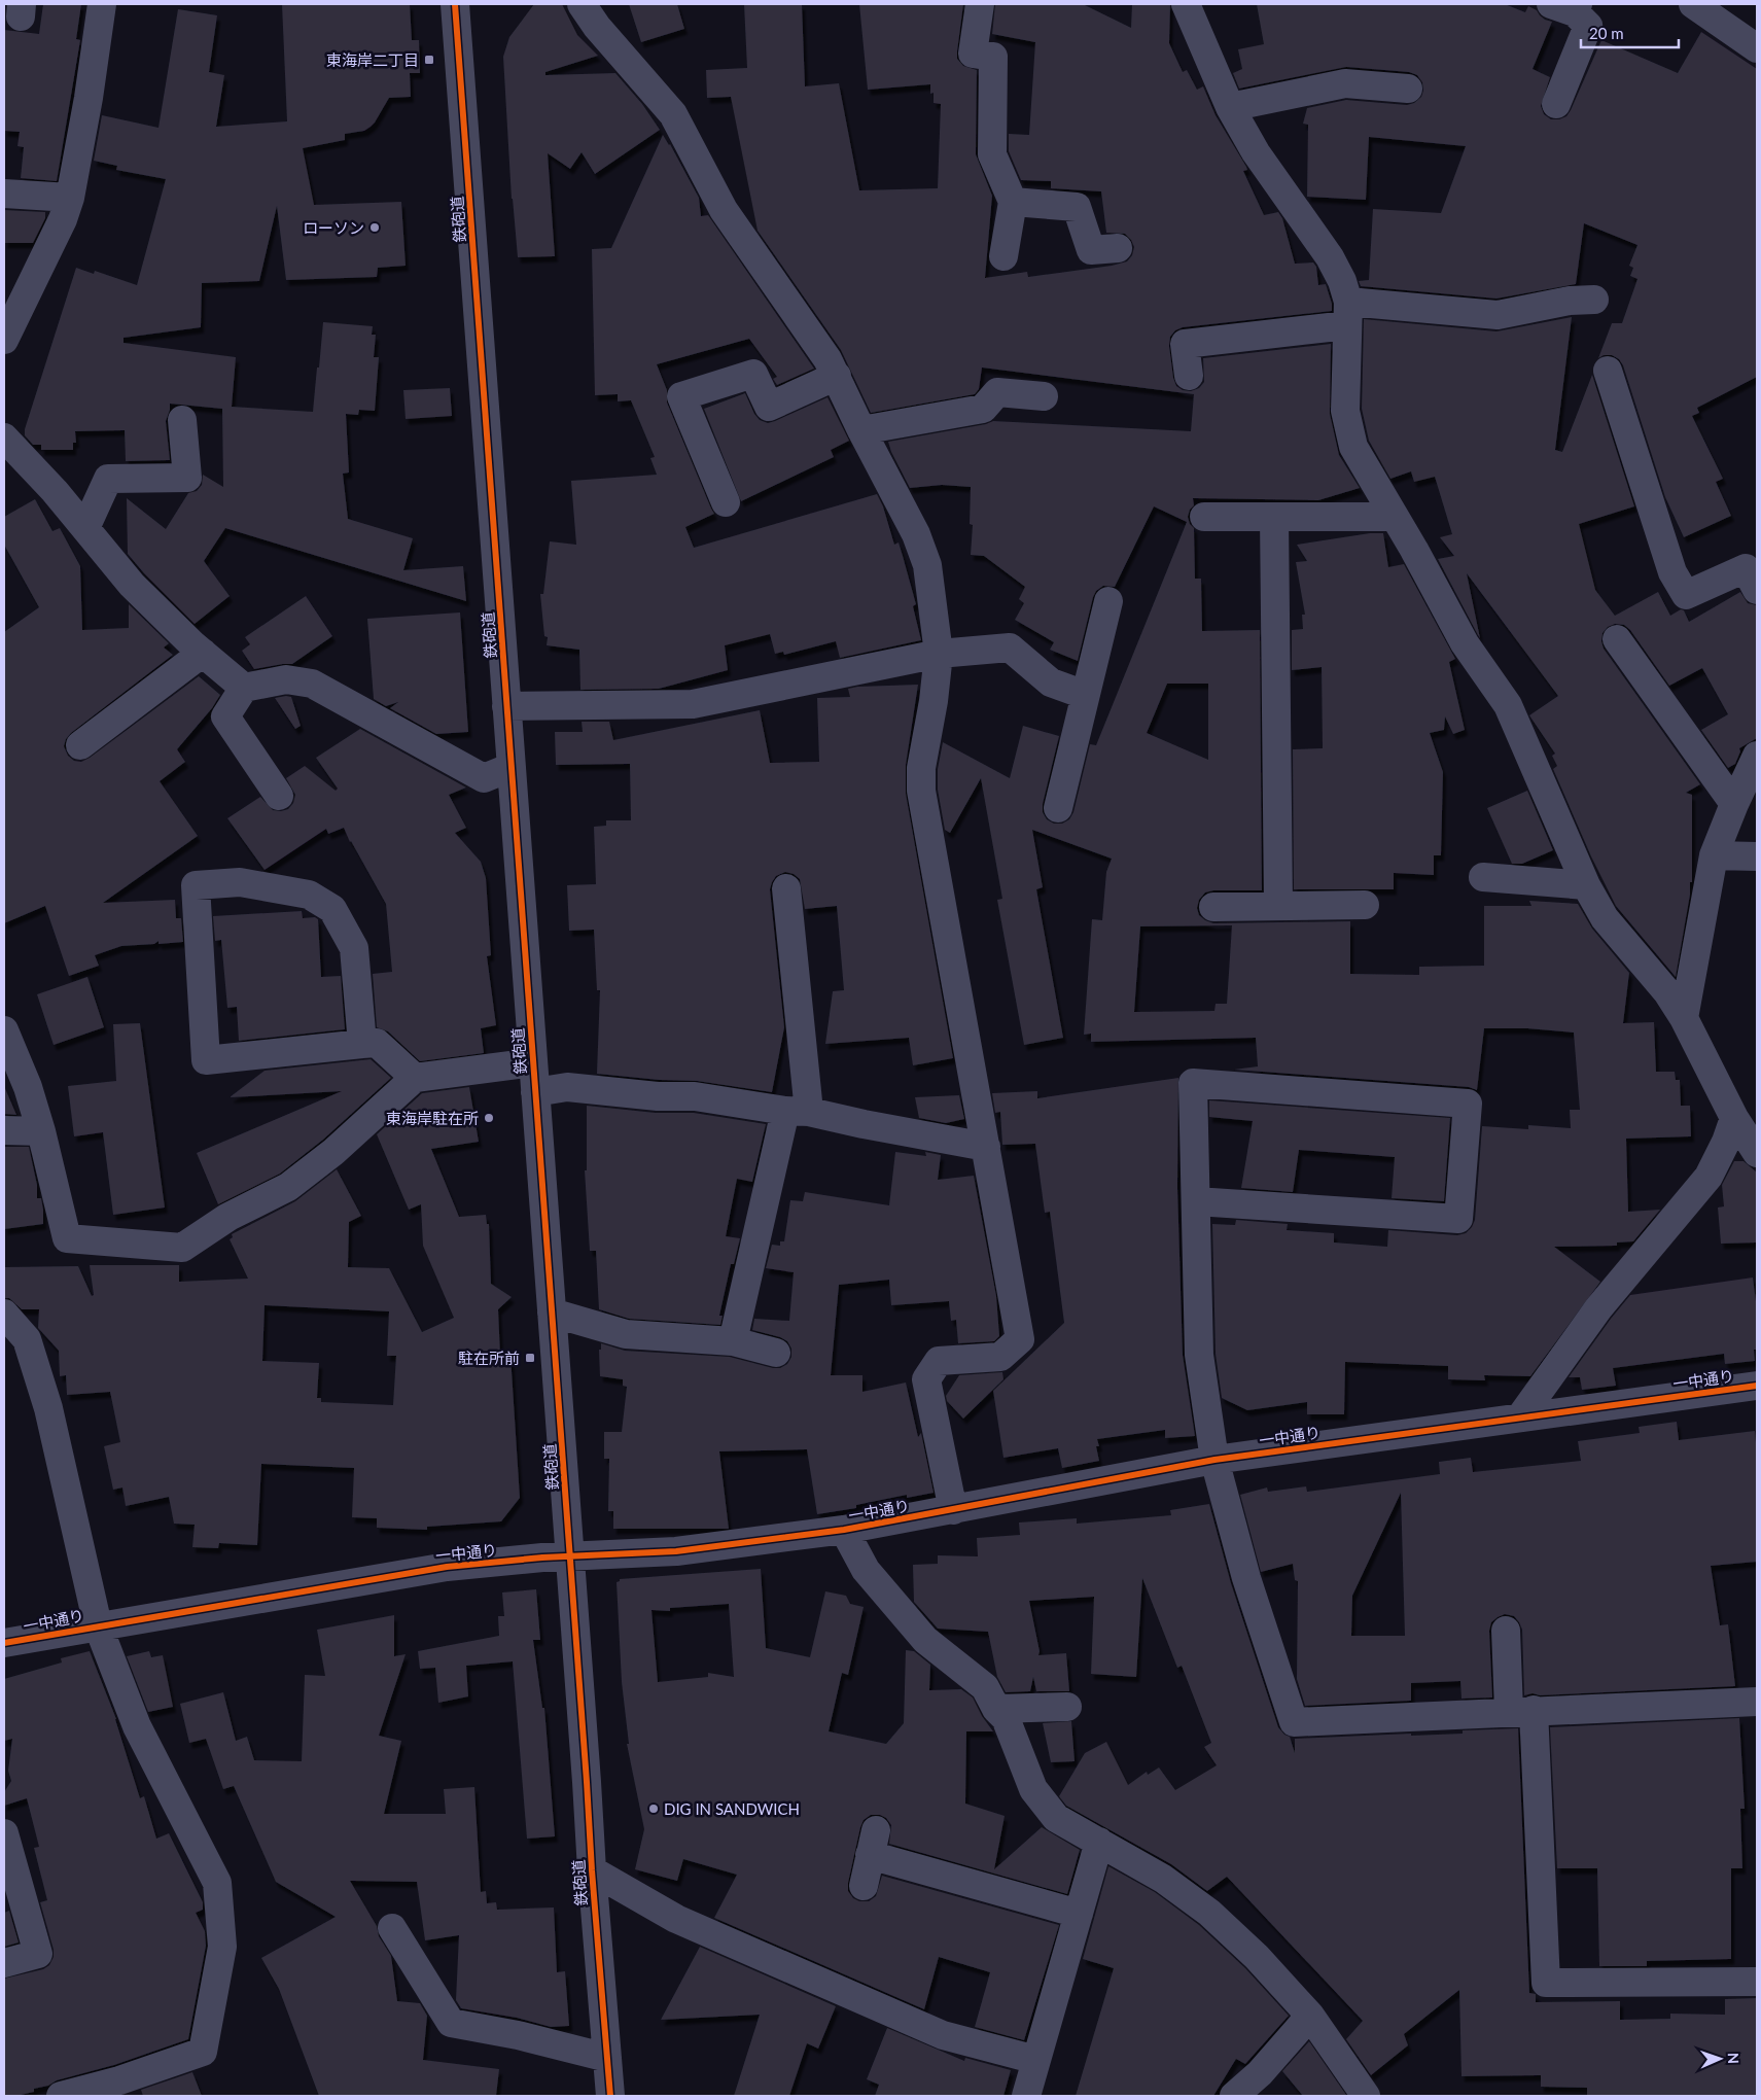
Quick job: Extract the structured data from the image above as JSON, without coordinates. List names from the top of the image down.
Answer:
{
  "streets": {
    "street": ["鉄砲道", "一中通り"]
  },
  "crossings": [
    ["鉄砲道", "一中通り"]
  ],
  "places": {
    "transit": ["東海岸二丁目", "駐在所前"],
    "other": ["ローソン", "東海岸駐在所", "DIG IN SANDWICH"]
  },
  "scale_bar": "20 m",
  "north": "right"
}
